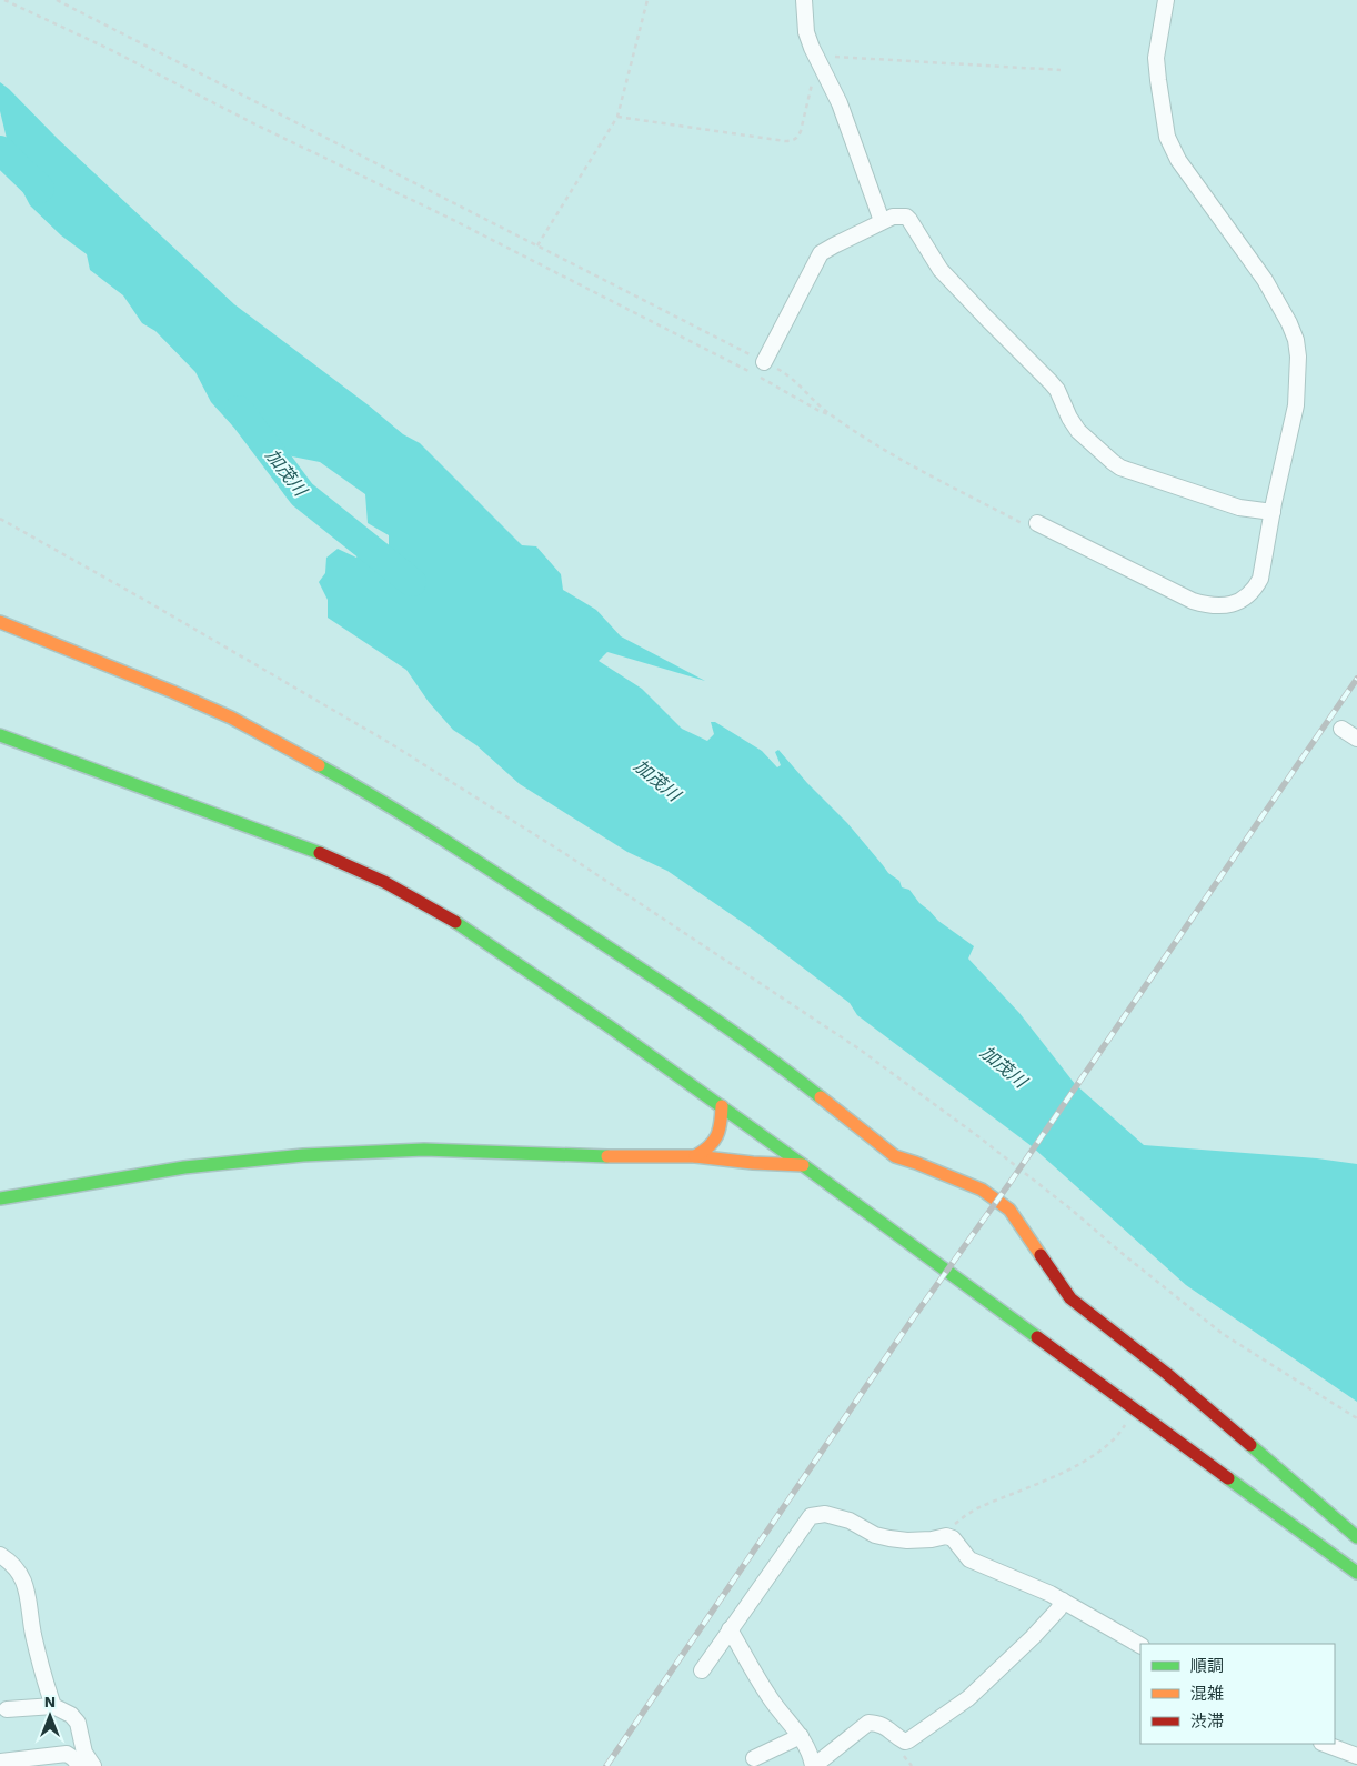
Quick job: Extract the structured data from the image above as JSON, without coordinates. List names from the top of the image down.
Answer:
{
  "water": ["加茂川"],
  "legend": ["順調", "混雑", "渋滞"],
  "north": "top"
}
